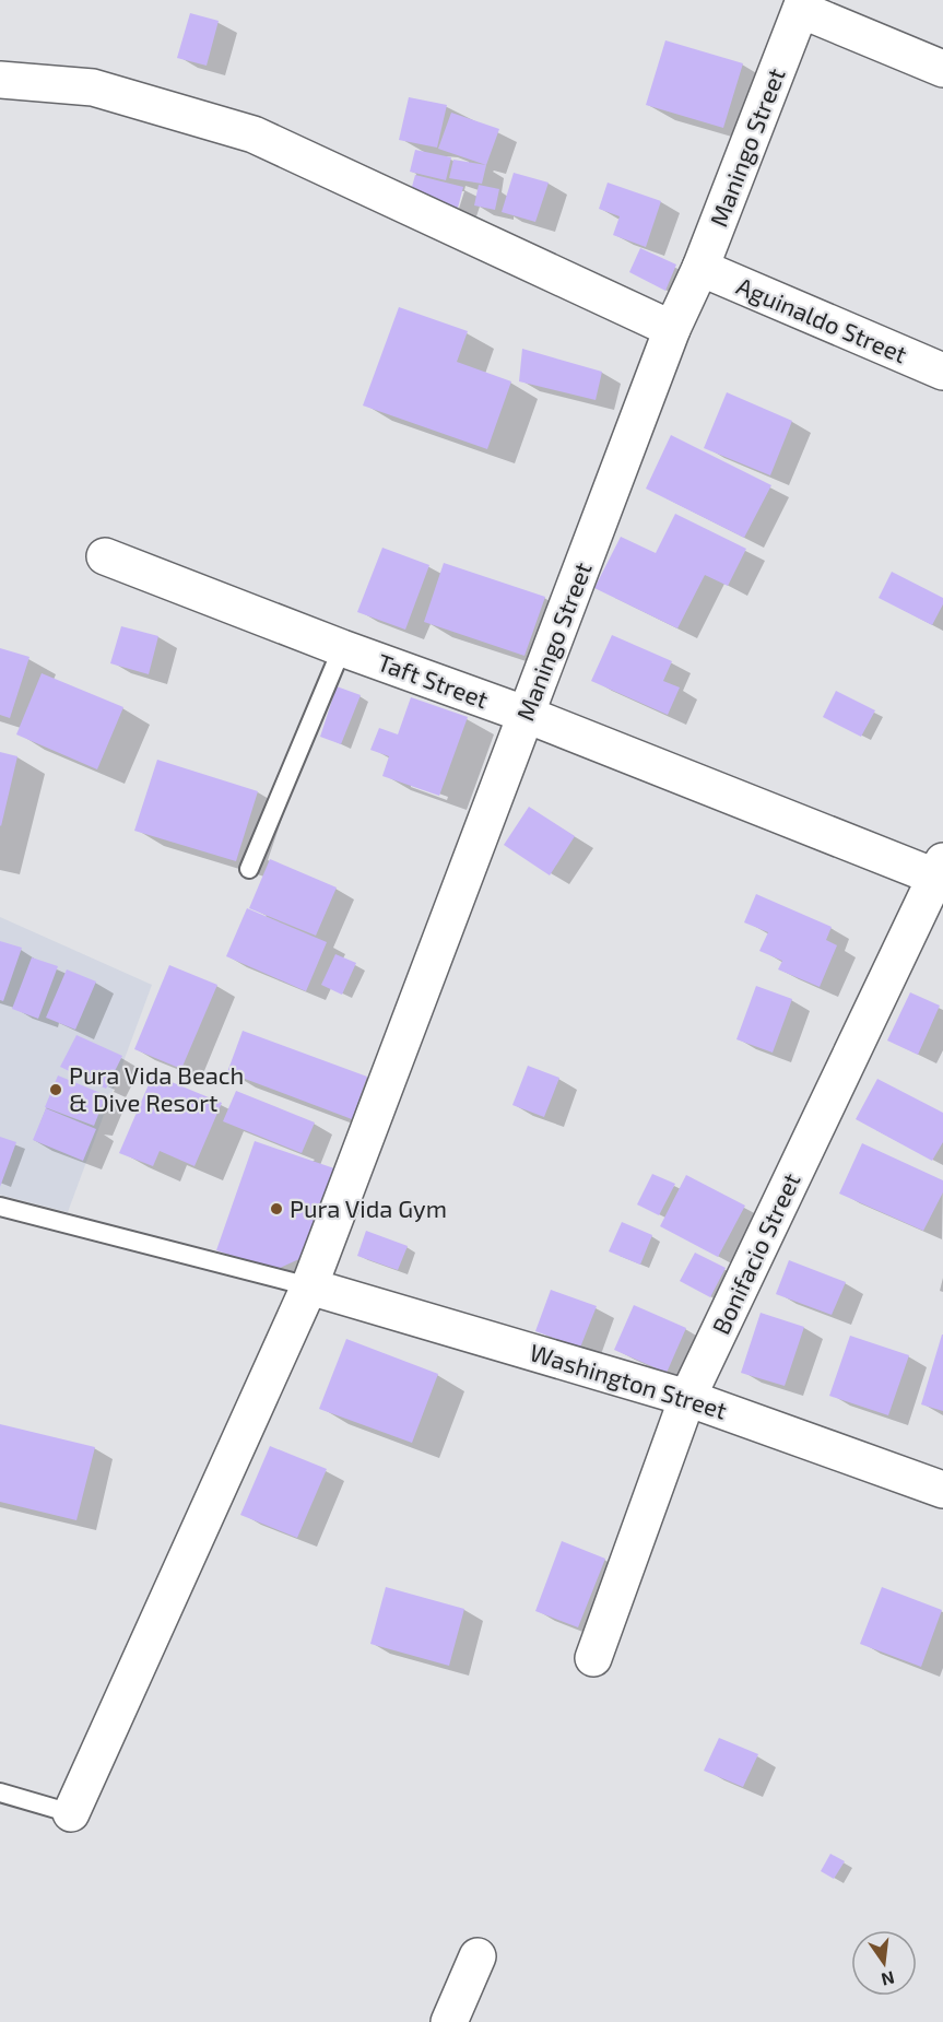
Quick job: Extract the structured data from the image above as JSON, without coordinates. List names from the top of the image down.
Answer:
{
  "streets": {
    "street": [
      "Maningo Street",
      "Aguinaldo Street",
      "Taft Street",
      "Bonifacio Street",
      "Washington Street"
    ]
  },
  "crossings": [
    ["Maningo Street", "Aguinaldo Street"],
    ["Maningo Street", "Taft Street"],
    ["Maningo Street", "Washington Street"],
    ["Taft Street", "Bonifacio Street"],
    ["Bonifacio Street", "Washington Street"]
  ],
  "places": ["Pura Vida Beach & Dive Resort", "Pura Vida Gym"],
  "north": "bottom"
}
